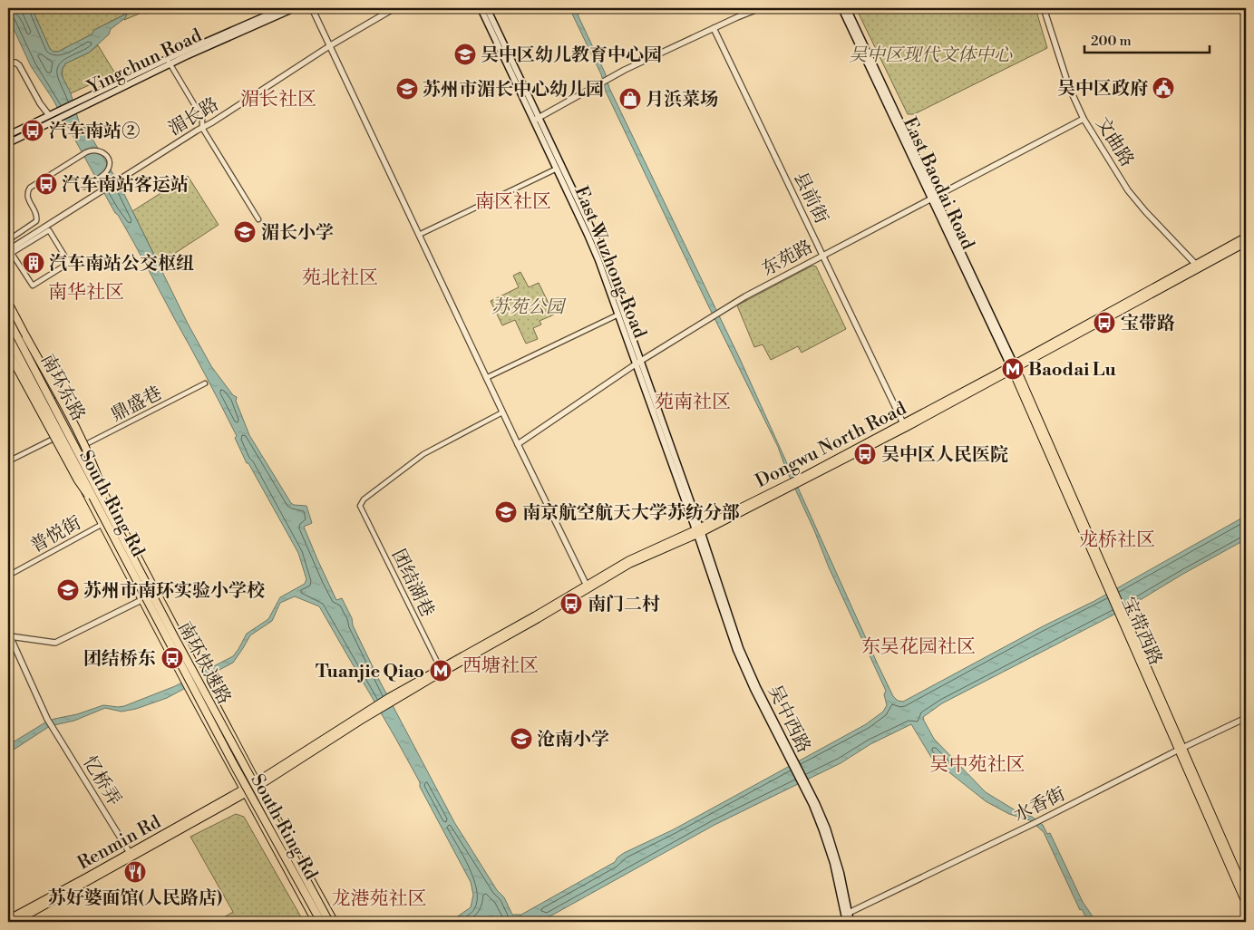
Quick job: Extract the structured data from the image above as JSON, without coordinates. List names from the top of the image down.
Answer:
{
  "streets": {
    "highway": ["South Ring Rd", "南环快速路"],
    "main road": [
      "Yingchun Road",
      "East Baodai Road",
      "East Wuzhong Road",
      "南环东路",
      "Dongwu North Road",
      "宝带西路",
      "吴中西路",
      "Renmin Rd"
    ],
    "street": [
      "湄长路",
      "文曲路",
      "县前街",
      "东苑路",
      "鼎盛巷",
      "普悦街",
      "团结湖巷",
      "忆桥弄",
      "水香街"
    ]
  },
  "crossings": [
    ["文曲路", "东苑路"],
    ["文曲路", "Dongwu North Road"],
    ["East Baodai Road", "东苑路"],
    ["East Baodai Road", "Dongwu North Road"],
    ["East Baodai Road", "宝带西路"],
    ["县前街", "东苑路"],
    ["县前街", "Dongwu North Road"],
    ["东苑路", "East Wuzhong Road"],
    ["East Wuzhong Road", "Dongwu North Road"],
    ["East Wuzhong Road", "吴中西路"],
    ["南环东路", "鼎盛巷"],
    ["南环东路", "Dongwu North Road"],
    ["南环东路", "South Ring Rd"],
    ["南环东路", "普悦街"],
    ["南环东路", "南环快速路"],
    ["南环东路", "Renmin Rd"],
    ["Dongwu North Road", "团结湖巷"],
    ["Dongwu North Road", "宝带西路"],
    ["Dongwu North Road", "吴中西路"],
    ["Dongwu North Road", "Renmin Rd"],
    ["South Ring Rd", "普悦街"],
    ["普悦街", "南环快速路"],
    ["宝带西路", "水香街"],
    ["吴中西路", "水香街"],
    ["忆桥弄", "Renmin Rd"]
  ],
  "districts": [
    "湄长社区",
    "南区社区",
    "苑北社区",
    "南华社区",
    "苑南社区",
    "龙桥社区",
    "东吴花园社区",
    "西塘社区",
    "吴中苑社区",
    "龙港苑社区"
  ],
  "parks": ["吴中区现代文体中心", "苏苑公园"],
  "places": {
    "school or university": [
      "吴中区幼儿教育中心园",
      "苏州市湄长中心幼儿园",
      "湄长小学",
      "南京航空航天大学苏纺分部",
      "苏州市南环实验小学校",
      "沧南小学"
    ],
    "public building": ["吴中区政府"],
    "shop": ["月浜菜场"],
    "bus stop": [
      "汽车南站②",
      "汽车南站客运站",
      "宝带路",
      "吴中区人民医院",
      "南门二村",
      "团结桥东"
    ],
    "building": ["汽车南站公交枢纽"],
    "metro station": ["Baodai Lu", "Tuanjie Qiao"],
    "restaurant": ["苏好婆面馆(人民路店)"]
  },
  "scale_bar": "200 m"
}
